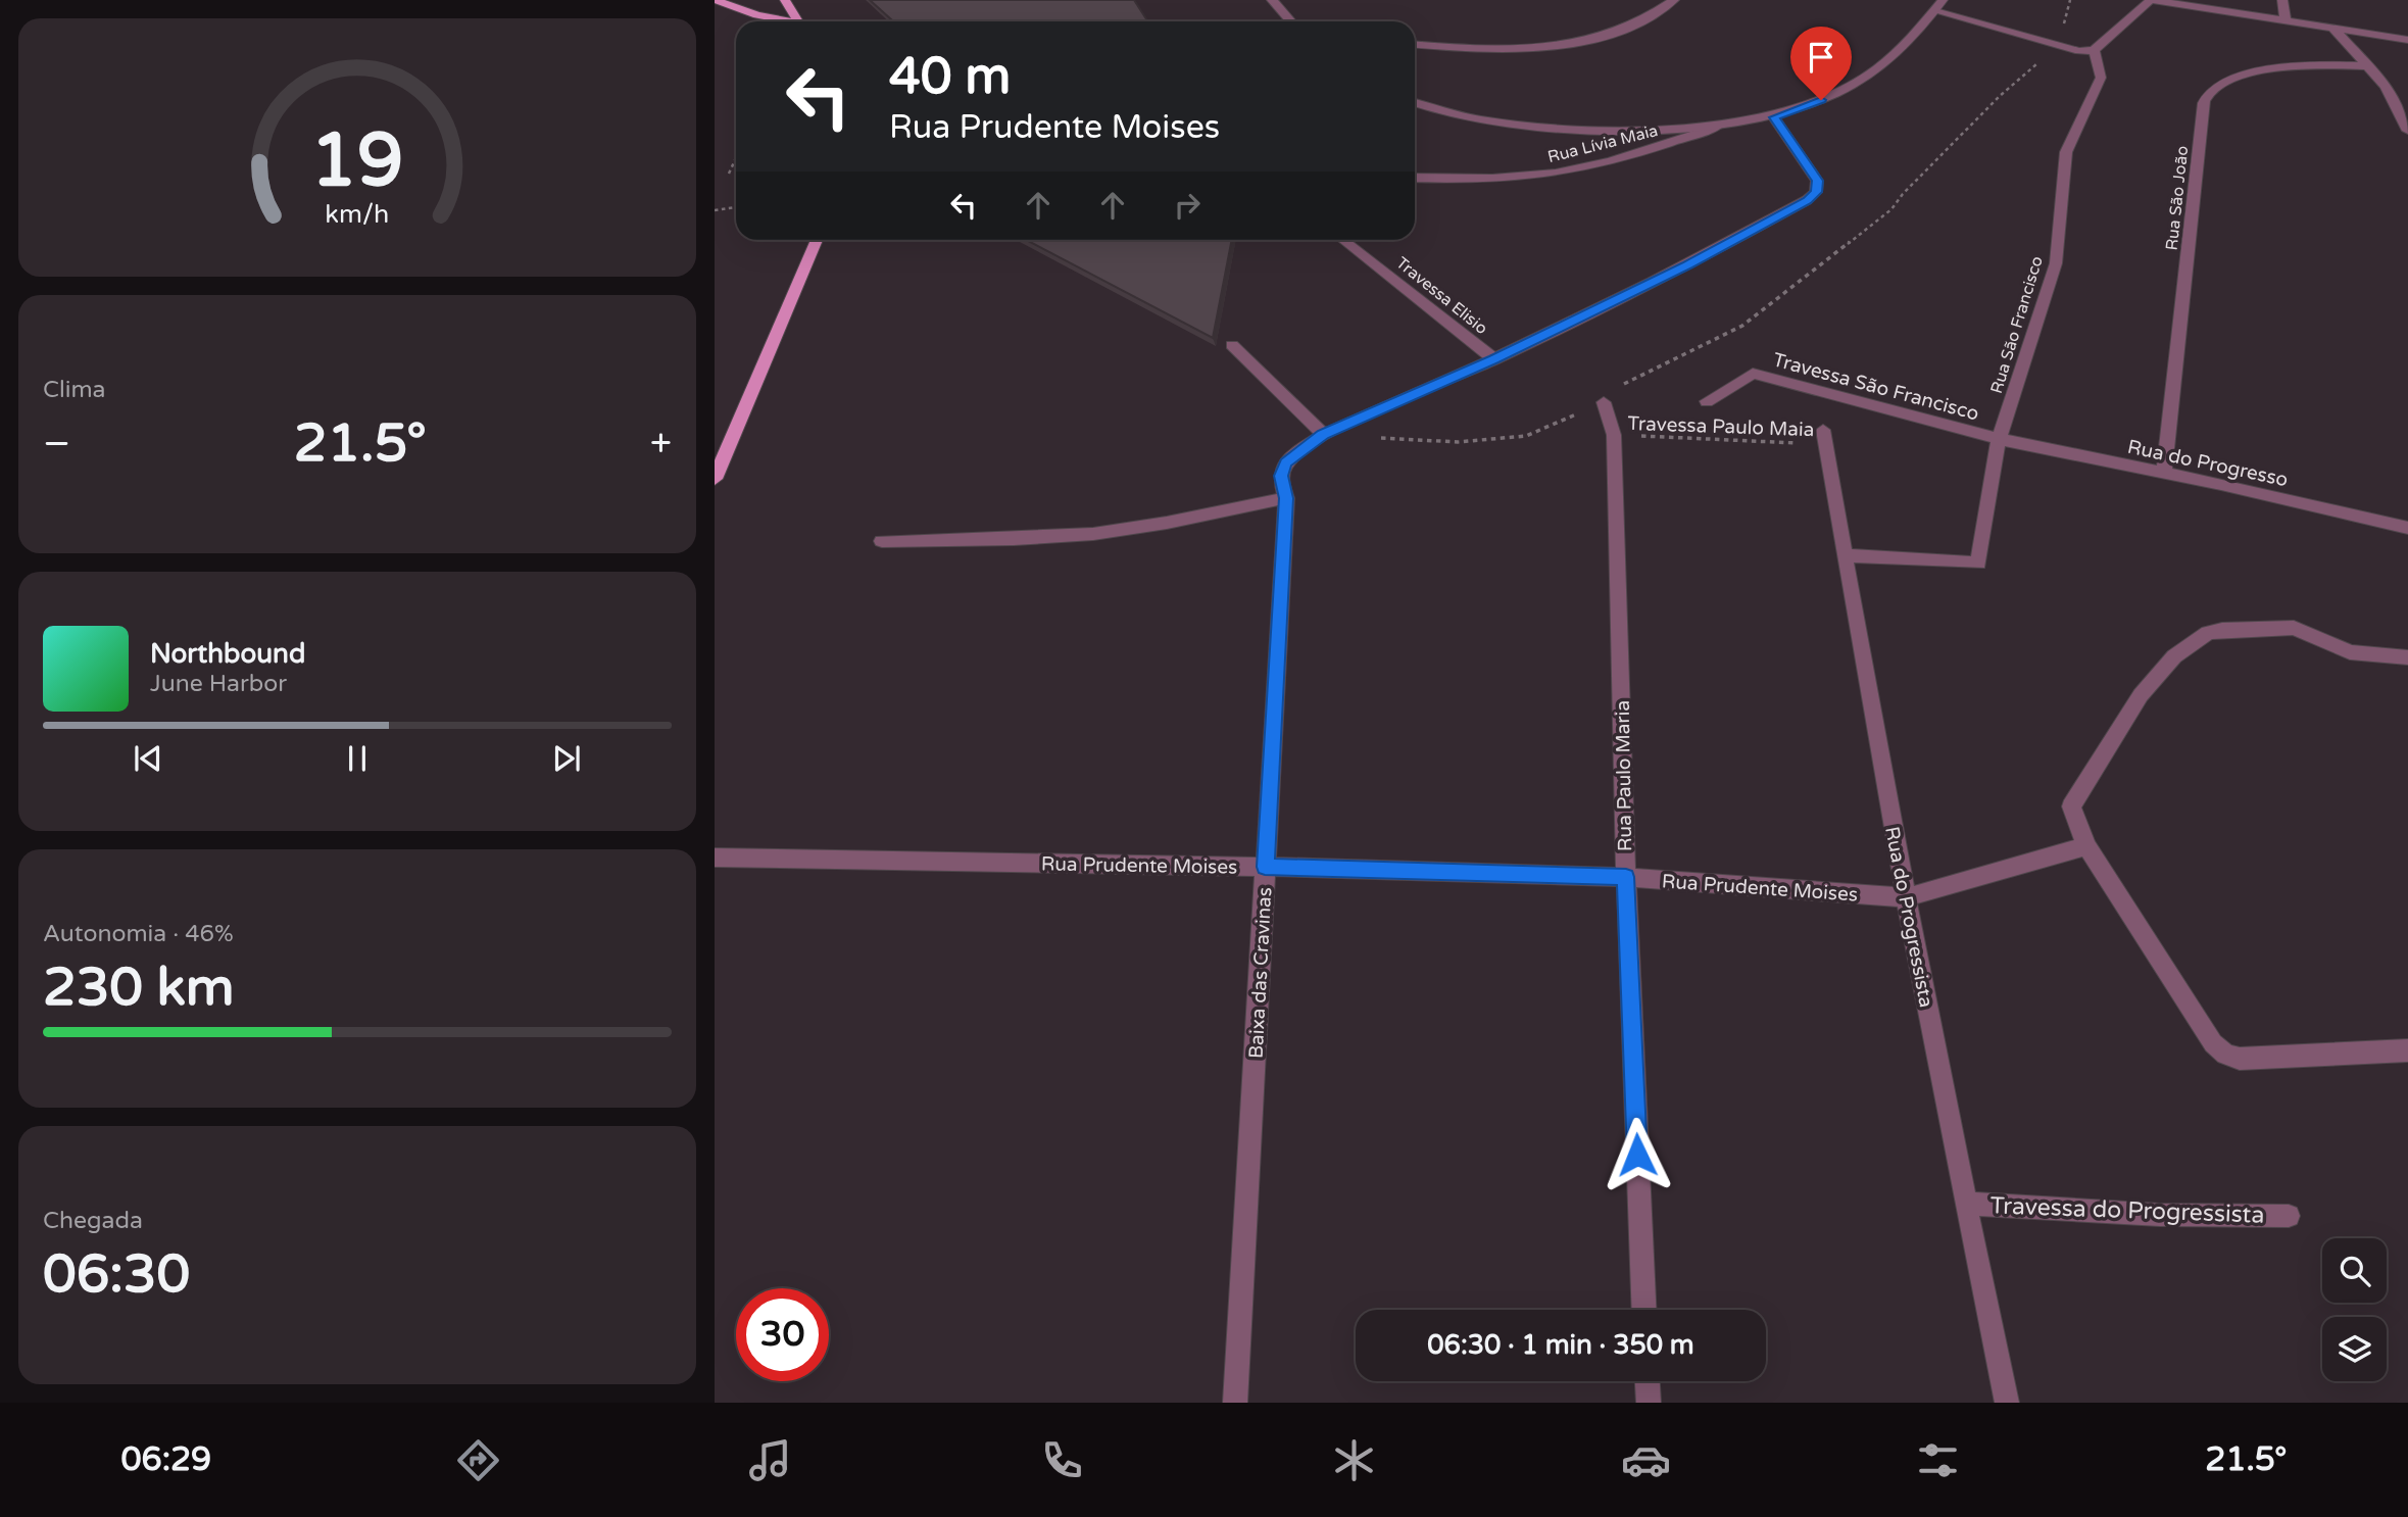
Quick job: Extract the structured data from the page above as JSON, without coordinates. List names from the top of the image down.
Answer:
{
  "streets": {
    "street": [
      "Rua Lívia Maia",
      "Rua São João",
      "Travessa Elisio",
      "Rua São Francisco",
      "Travessa São Francisco",
      "Rua do Progresso",
      "Rua Paulo Maria",
      "Rua Prudente Moises",
      "Rua do Progressista",
      "Baixa das Cravinas",
      "Travessa do Progressista"
    ],
    "path": ["Travessa Paulo Maia"]
  },
  "crossings": [
    ["Rua São João", "Rua do Progresso"],
    ["Travessa Elisio", "Baixa das Cravinas"],
    ["Rua São Francisco", "Travessa São Francisco"],
    ["Rua São Francisco", "Rua do Progresso"],
    ["Travessa São Francisco", "Rua do Progresso"],
    ["Travessa Paulo Maia", "Rua Paulo Maria"],
    ["Travessa Paulo Maia", "Rua do Progressista"],
    ["Rua Paulo Maria", "Rua Prudente Moises"],
    ["Rua Prudente Moises", "Rua do Progressista"],
    ["Rua Prudente Moises", "Baixa das Cravinas"],
    ["Rua do Progressista", "Travessa do Progressista"]
  ],
  "page": {
    "turn": ["40 m", "Rua Prudente Moises"],
    "tile": [
      "Clima",
      ["Autonomia · 46%", "230 km"],
      ["Chegada", "06:30"]
    ],
    "heat": ["−", "21.5°", "+"],
    "song": ["Northbound", "June Harbor"],
    "limit": "30",
    "trip": "06:30 · 1 min · 350 m",
    "tabs": ["06:29", "21.5°"],
    "gauge": ["19", "km/h"]
  }
}
